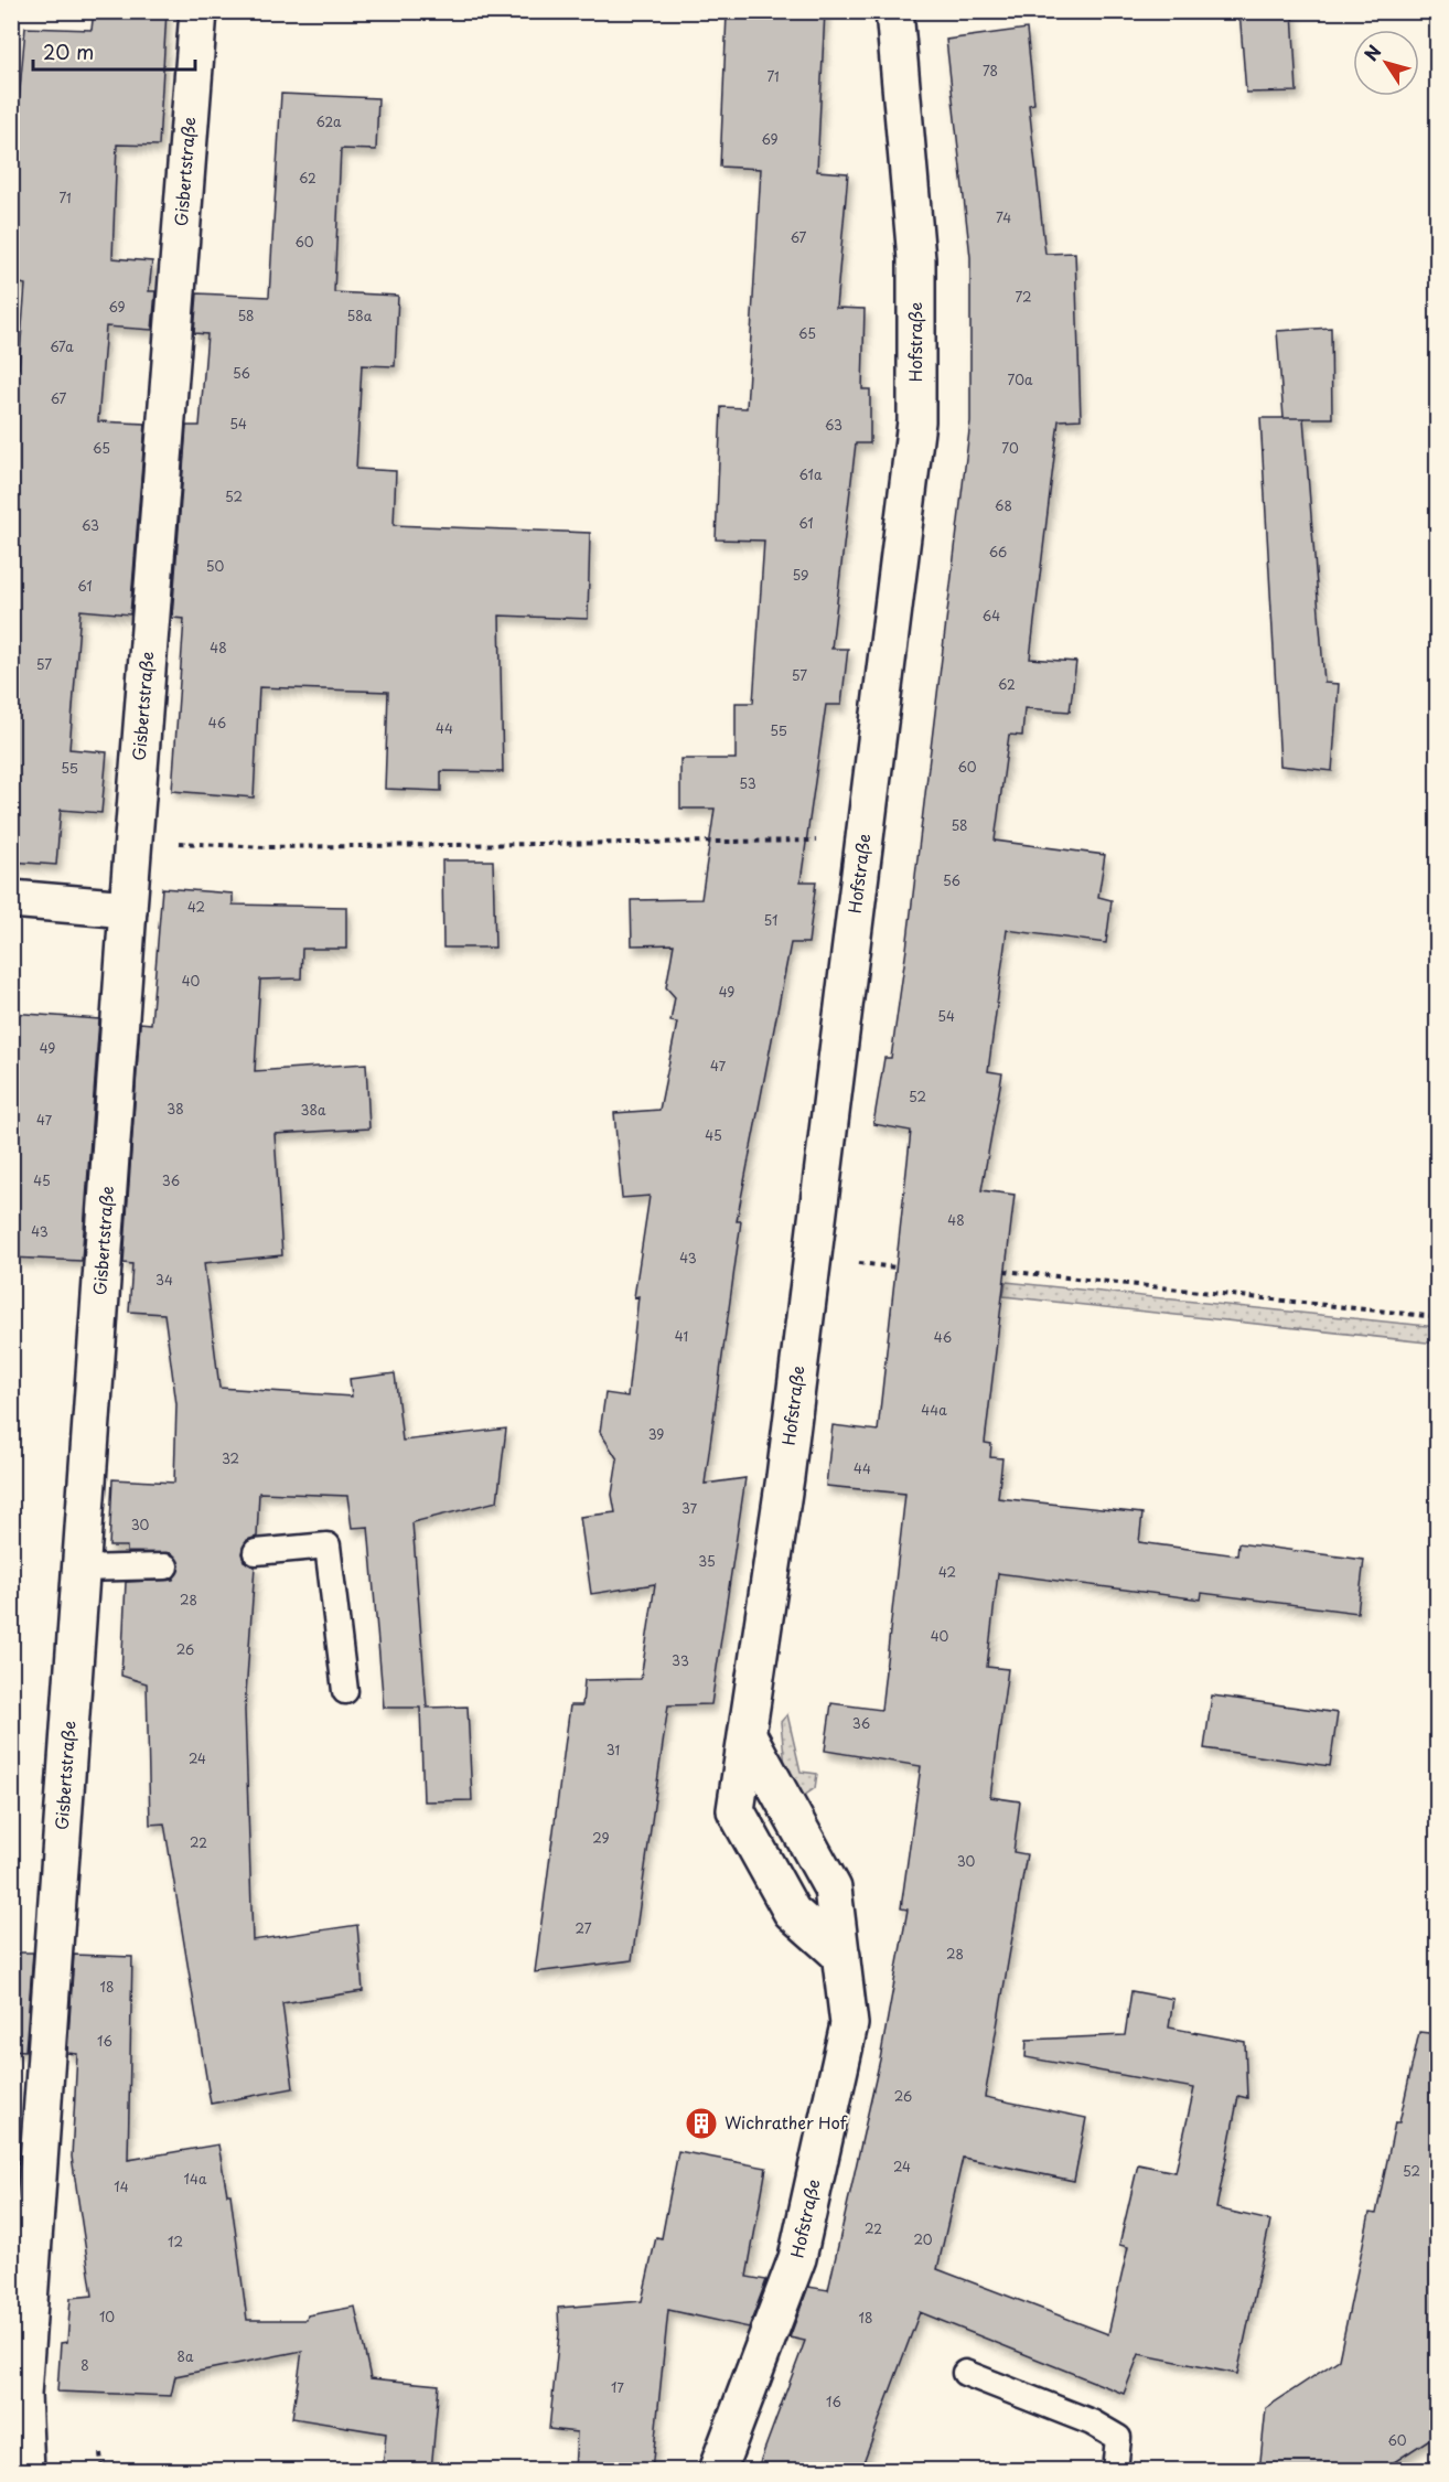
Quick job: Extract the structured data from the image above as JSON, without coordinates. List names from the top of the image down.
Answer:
{
  "streets": {
    "street": ["Gisbertstraße", "Hofstraße"]
  },
  "places": {
    "building": ["Wichrather Hof"]
  },
  "house_numbers": [
    "78",
    "71",
    "62a",
    "69",
    "62",
    "71",
    "74",
    "67",
    "60",
    "72",
    "69",
    "58",
    "58a",
    "65",
    "67a",
    "56",
    "70a",
    "67",
    "54",
    "63",
    "65",
    "70",
    "61a",
    "52",
    "68",
    "61",
    "63",
    "66",
    "50",
    "59",
    "61",
    "64",
    "48",
    "57",
    "57",
    "62",
    "46",
    "44",
    "55",
    "60",
    "55",
    "53",
    "58",
    "56",
    "42",
    "51",
    "40",
    "49",
    "54",
    "49",
    "47",
    "52",
    "38",
    "38a",
    "47",
    "45",
    "45",
    "36",
    "48",
    "43",
    "43",
    "34",
    "41",
    "46",
    "44a",
    "39",
    "32",
    "44",
    "37",
    "30",
    "35",
    "42",
    "28",
    "40",
    "26",
    "33",
    "36",
    "31",
    "24",
    "29",
    "22",
    "30",
    "27",
    "28",
    "18",
    "16",
    "26",
    "24",
    "52",
    "14a",
    "14",
    "22",
    "20",
    "12",
    "10",
    "18",
    "8a",
    "8",
    "17",
    "16",
    "60"
  ],
  "scale_bar": "20 m",
  "north": "top left"
}
